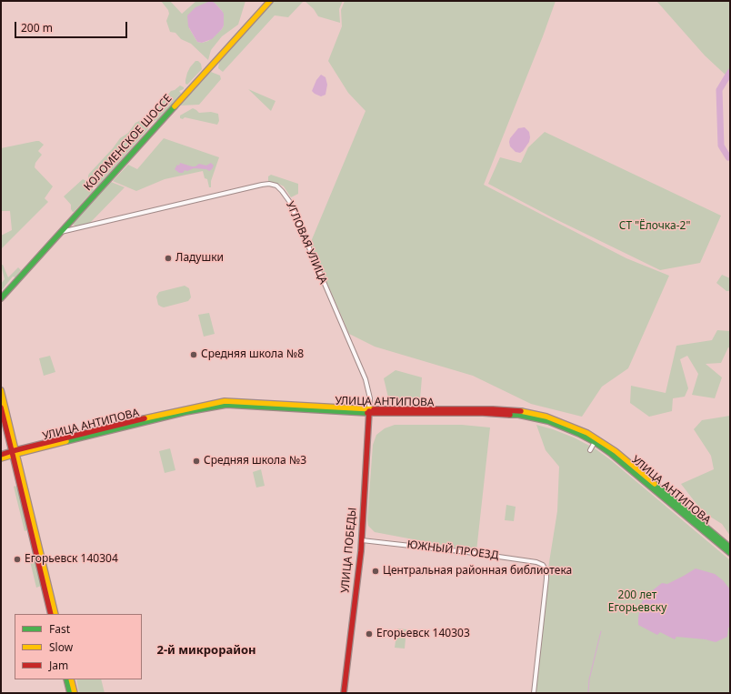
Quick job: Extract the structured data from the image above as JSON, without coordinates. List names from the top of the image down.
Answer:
{
  "streets": {
    "main road": ["КОЛОМЕНСКОЕ ШОССЕ", "УЛИЦА АНТИПОВА", "УЛИЦА ПОБЕДЫ"],
    "street": ["УГЛОВАЯ УЛИЦА", "ЮЖНЫЙ ПРОЕЗД"]
  },
  "crossings": [
    ["КОЛОМЕНСКОЕ ШОССЕ", "УГЛОВАЯ УЛИЦА"],
    ["УГЛОВАЯ УЛИЦА", "УЛИЦА АНТИПОВА"],
    ["УГЛОВАЯ УЛИЦА", "УЛИЦА ПОБЕДЫ"],
    ["УЛИЦА АНТИПОВА", "УЛИЦА ПОБЕДЫ"],
    ["УЛИЦА ПОБЕДЫ", "ЮЖНЫЙ ПРОЕЗД"]
  ],
  "districts": ["2-й микрорайон"],
  "parks": ["СТ \"Ёлочка-2\"", "200 лет Егорьевску"],
  "places": [
    "Ладушки",
    "Средняя школа №8",
    "Средняя школа №3",
    "Егорьевск 140304",
    "Центральная районная библиотека",
    "Егорьевск 140303"
  ],
  "legend": ["Fast", "Slow", "Jam"],
  "scale_bar": "200 m"
}
